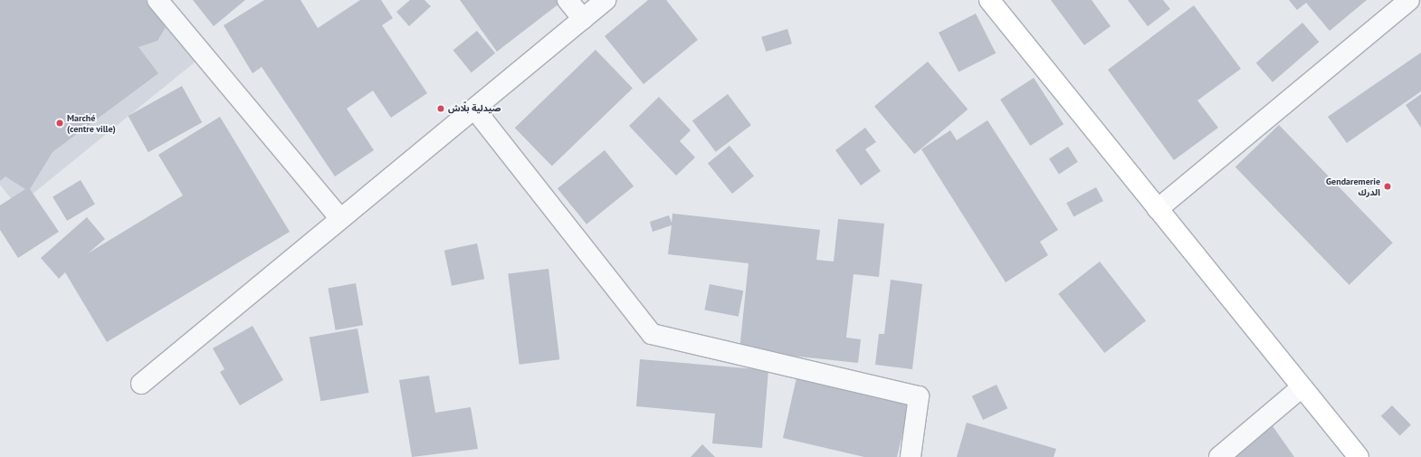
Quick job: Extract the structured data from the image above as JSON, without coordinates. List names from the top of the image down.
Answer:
{
  "places": ["صيدلية بلّاش", "Marché (centre ville)", "Gendaremerie الدرك"]
}
